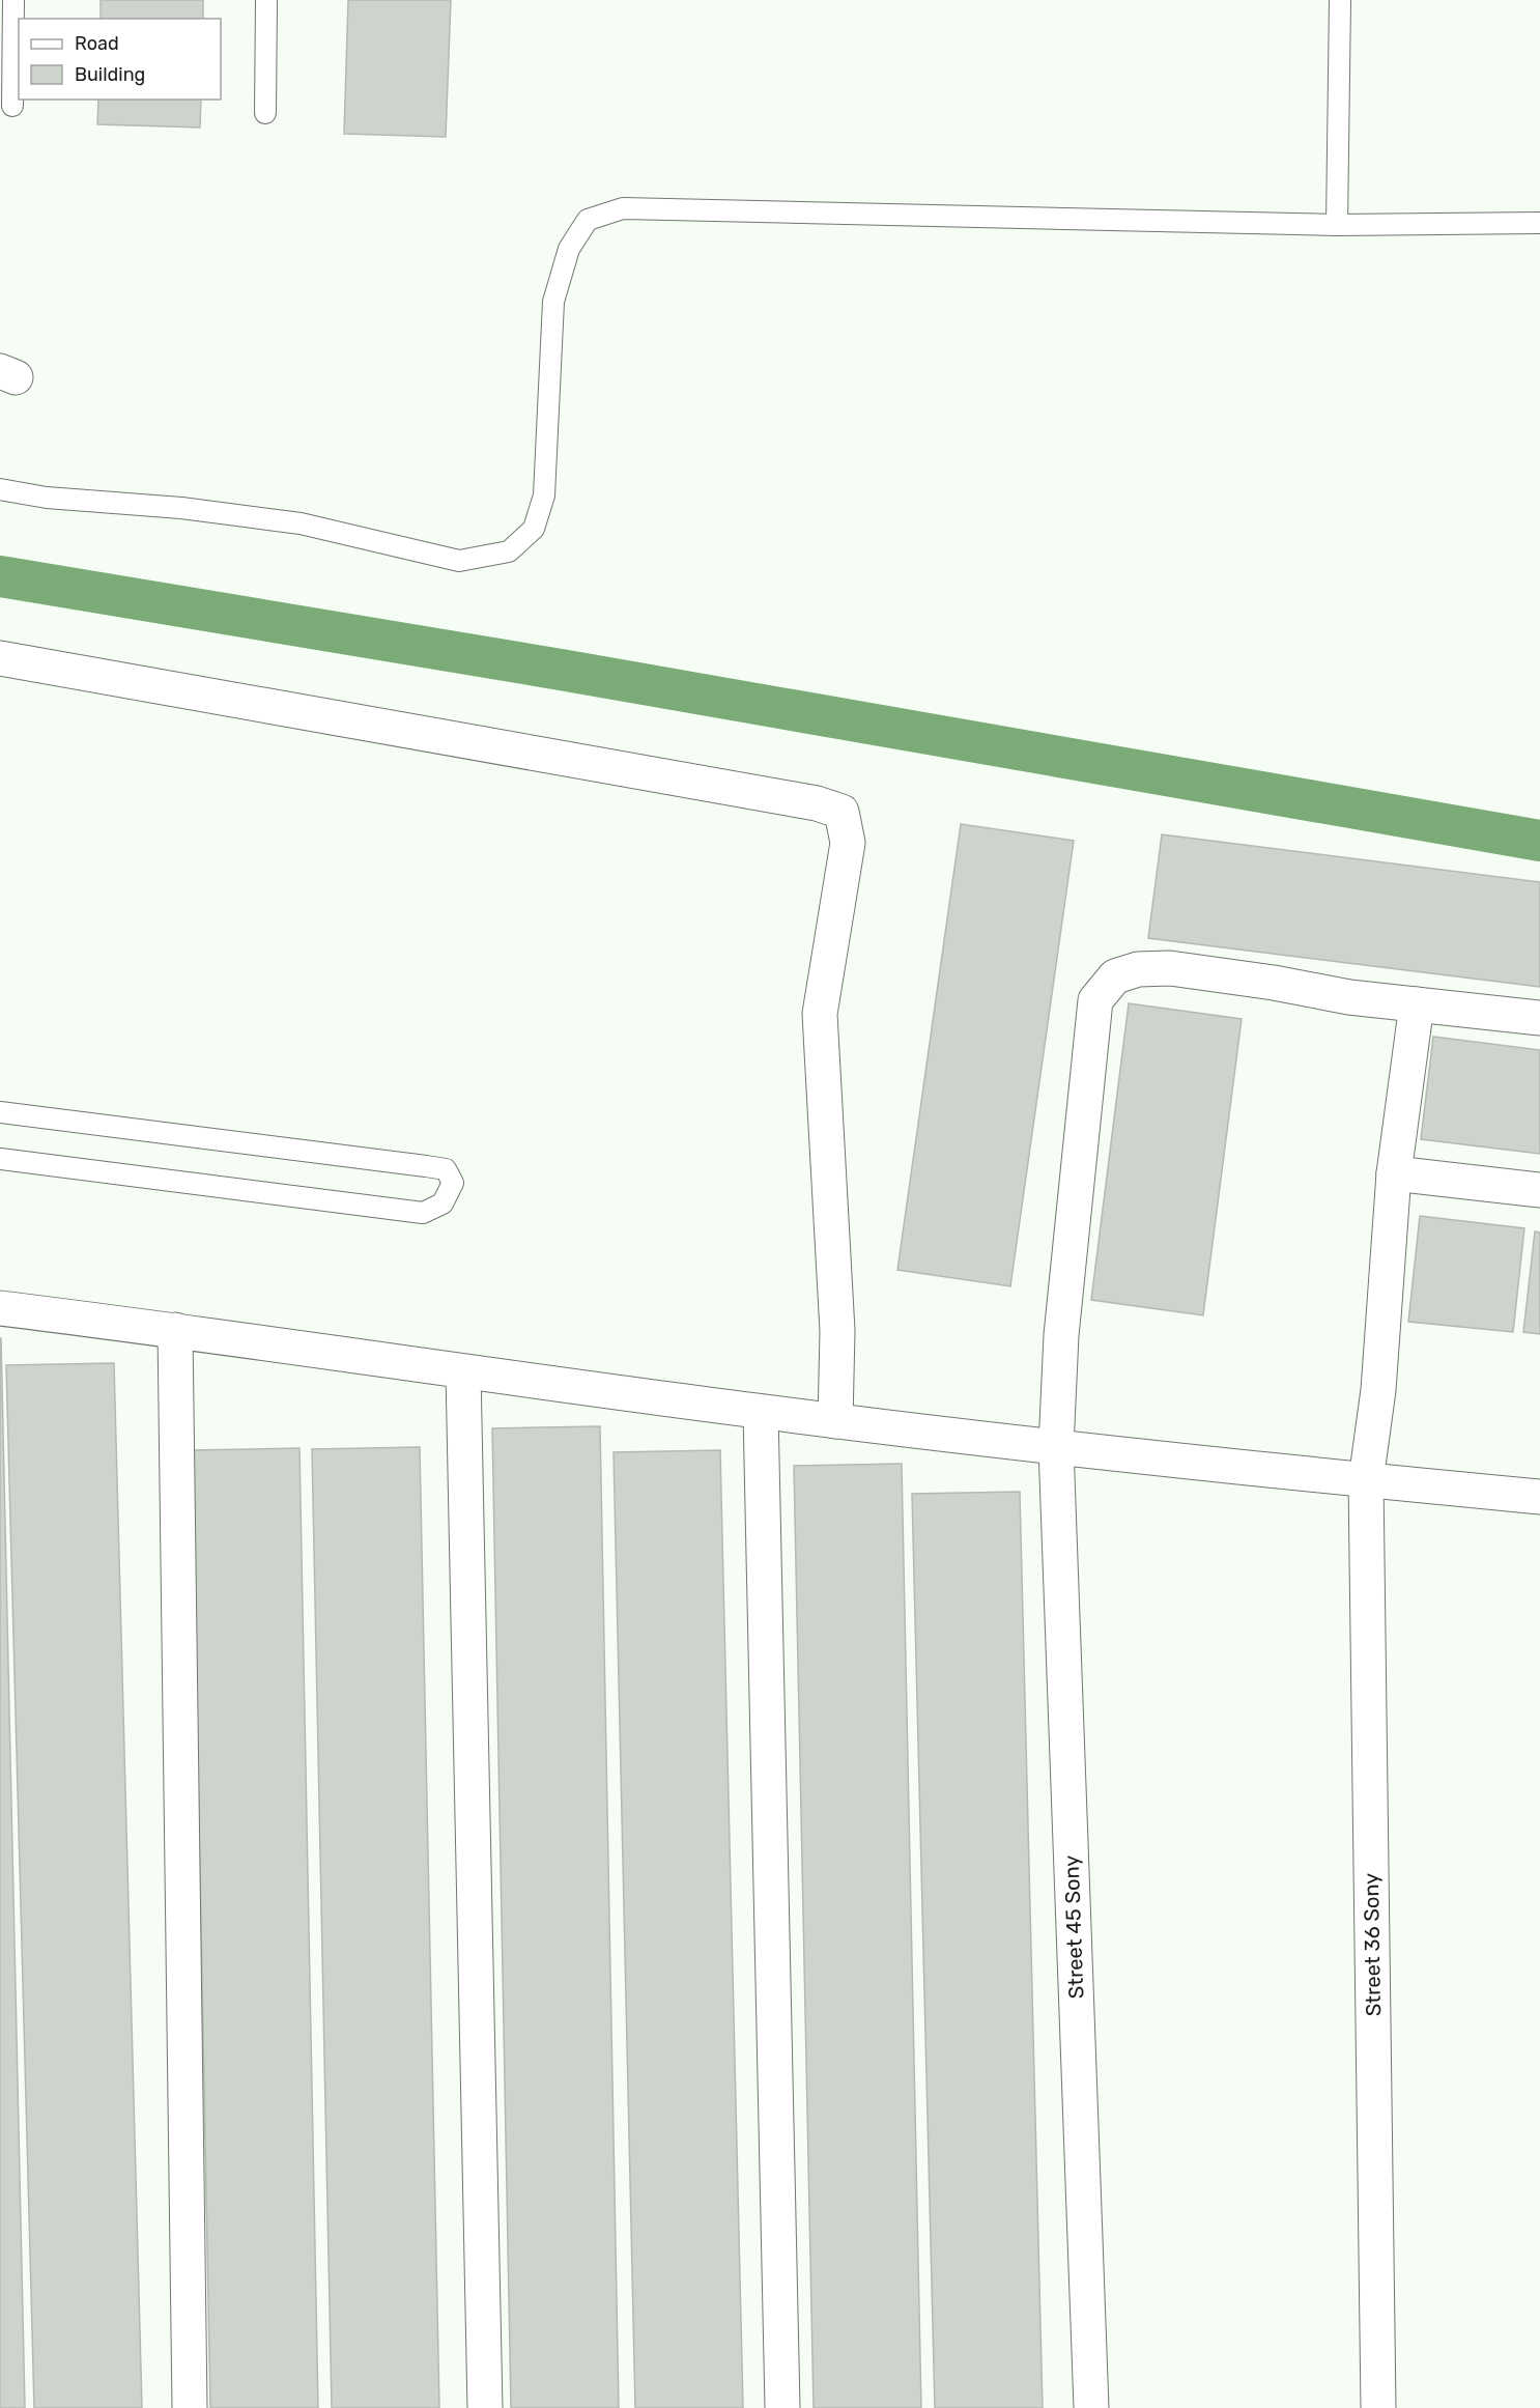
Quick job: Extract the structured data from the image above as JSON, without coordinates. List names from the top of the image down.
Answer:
{
  "streets": {
    "street": ["Street 45 Sony", "Street 36 Sony"]
  },
  "crossings": [
    ["Street 45 Sony", "Street 36 Sony"]
  ],
  "legend": ["Road", "Building"]
}
